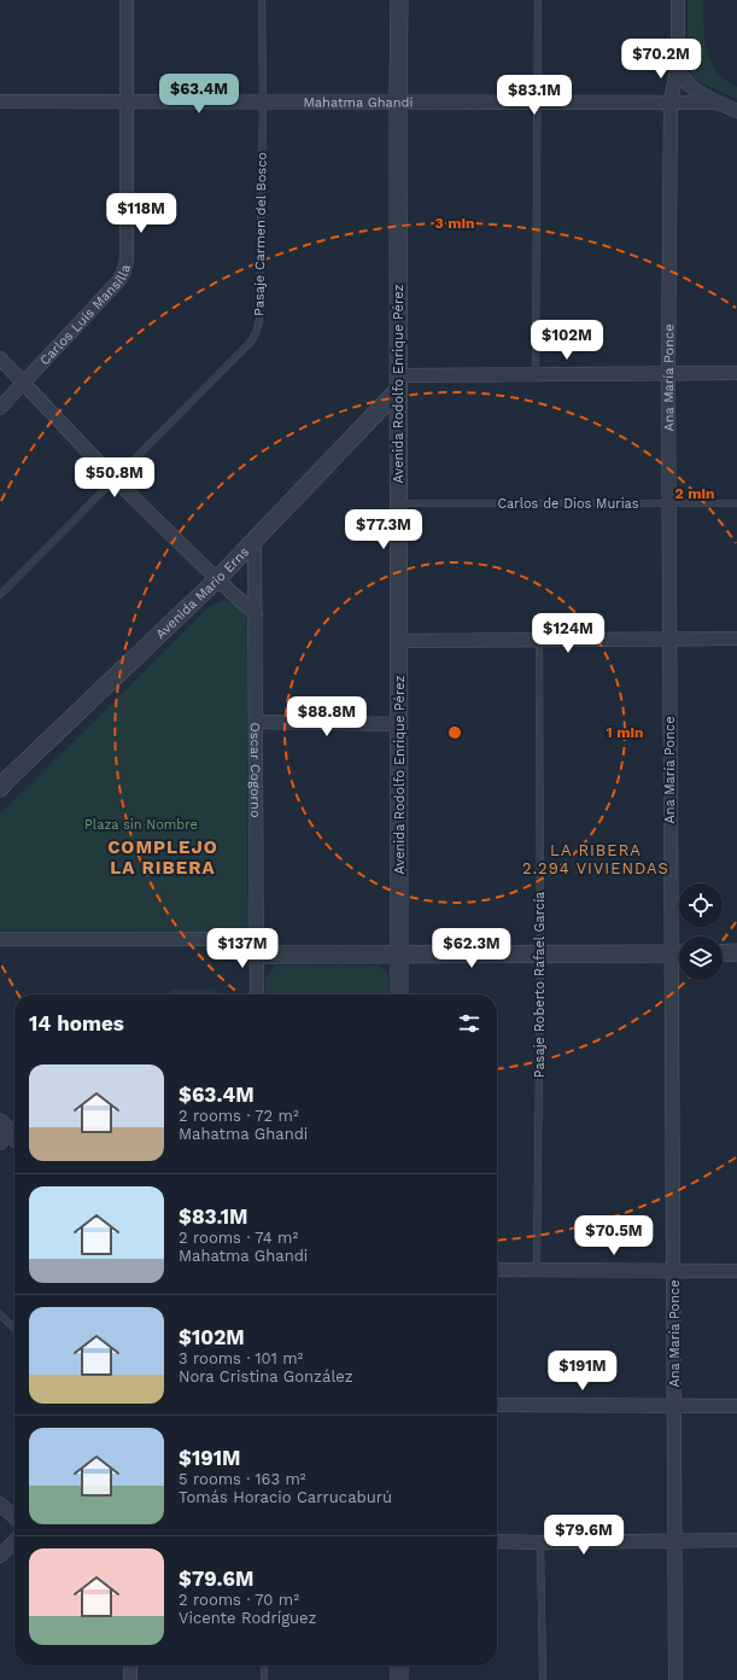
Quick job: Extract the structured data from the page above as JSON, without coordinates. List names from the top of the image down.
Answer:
{
  "streets": {
    "street": [
      "Mahatma Ghandi",
      "Carlos Luis Mansilla",
      "Ana María Ponce",
      "Avenida Rodolfo Enrique Pérez",
      "Avenida Mario Erns",
      "Oscar Cogorno"
    ],
    "lane": ["Pasaje Carmen del Bosco", "Carlos de Dios Murias", "Pasaje Roberto Rafael García"]
  },
  "crossings": [
    ["Mahatma Ghandi", "Pasaje Carmen del Bosco"],
    ["Mahatma Ghandi", "Carlos Luis Mansilla"],
    ["Mahatma Ghandi", "Ana María Ponce"],
    ["Mahatma Ghandi", "Avenida Rodolfo Enrique Pérez"],
    ["Ana María Ponce", "Carlos de Dios Murias"],
    ["Avenida Rodolfo Enrique Pérez", "Carlos de Dios Murias"],
    ["Avenida Rodolfo Enrique Pérez", "Avenida Mario Erns"],
    ["Avenida Mario Erns", "Oscar Cogorno"]
  ],
  "districts": ["COMPLEJO LA RIBERA", "LA RIBERA 2.294 VIVIENDAS"],
  "parks": ["Plaza sin Nombre"],
  "page": {
    "price": [
      "$70.2M",
      "$63.4M",
      "$83.1M",
      "$118M",
      "$102M",
      "$50.8M",
      "$77.3M",
      "$124M",
      "$88.8M",
      "$137M",
      "$62.3M",
      "$70.5M",
      "$191M",
      "$79.6M"
    ],
    "heading": "14 homes",
    "list": [
      {
        "name": "$63.4M",
        "note": "2 rooms · 72 m² · Mahatma Ghandi"
      },
      {
        "name": "$83.1M",
        "note": "2 rooms · 74 m² · Mahatma Ghandi"
      },
      {
        "name": "$102M",
        "note": "3 rooms · 101 m² · Nora Cristina González"
      },
      {
        "name": "$191M",
        "note": "5 rooms · 163 m² · Tomás Horacio Carrucaburú"
      },
      {
        "name": "$79.6M",
        "note": "2 rooms · 70 m² · Vicente Rodríguez"
      }
    ]
  },
  "rings": ["3 min", "2 min", "1 min"]
}
